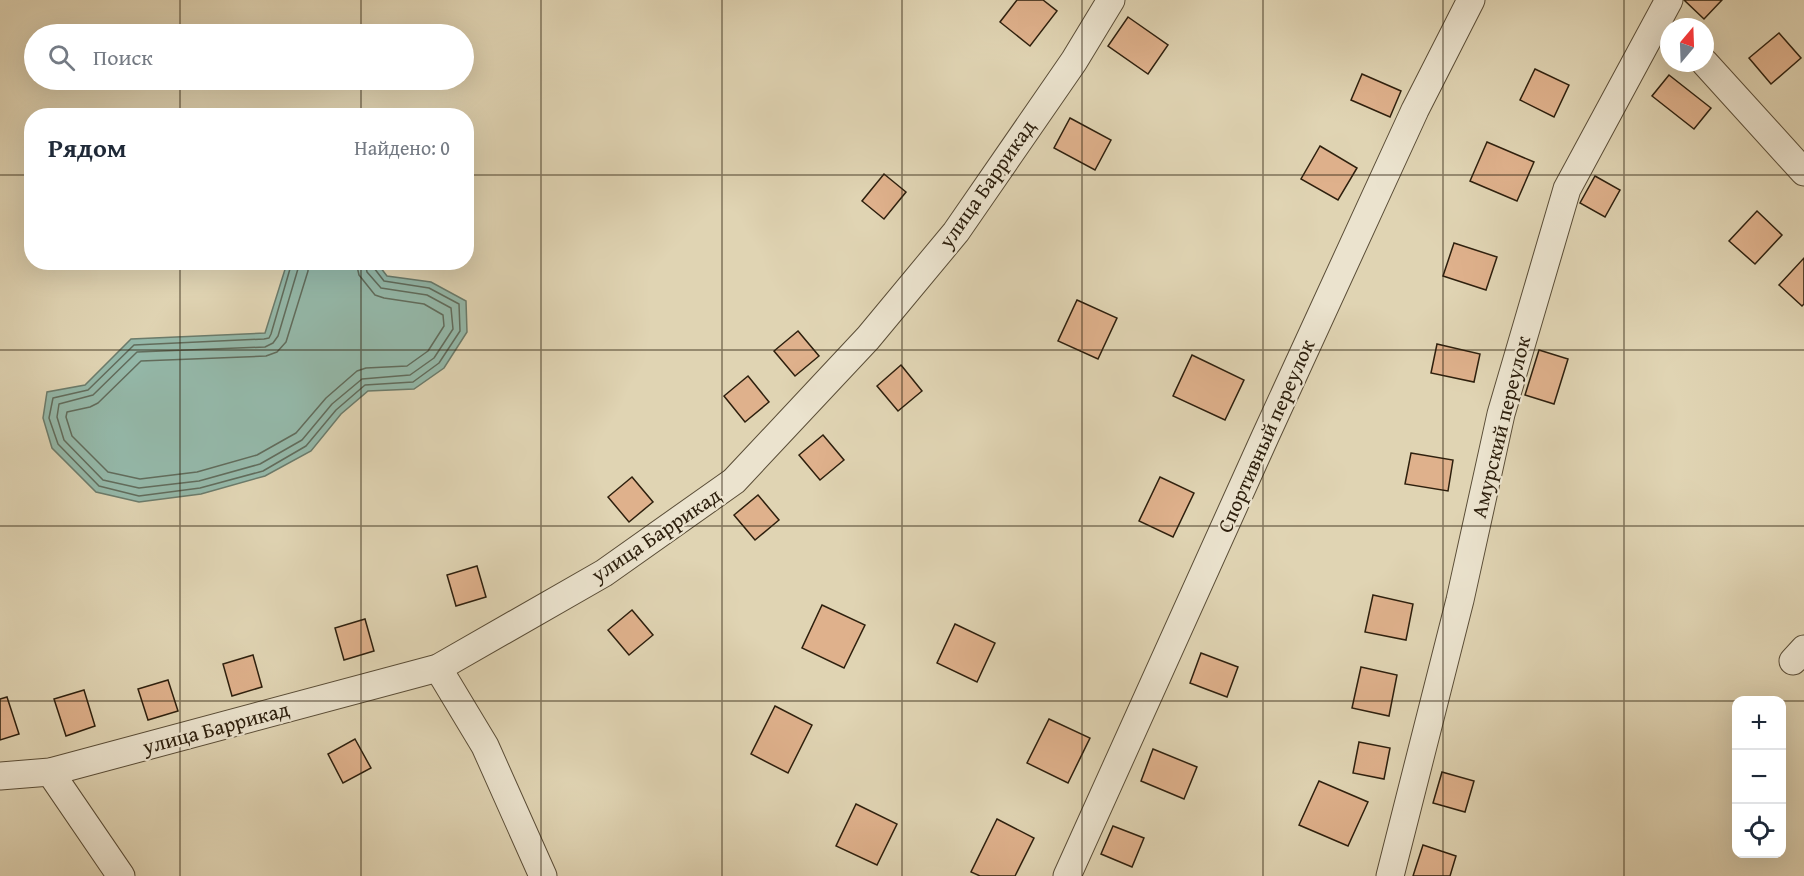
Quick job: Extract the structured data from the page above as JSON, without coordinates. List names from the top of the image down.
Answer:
{
  "streets": {
    "street": ["улица Баррикад", "Амурский переулок", "Спортивный переулок"]
  },
  "north": "top",
  "page": {
    "search": "Поиск",
    "heading": ["Рядом", "Найдено: 0"],
    "map_buttons": ["+", "−"]
  }
}
